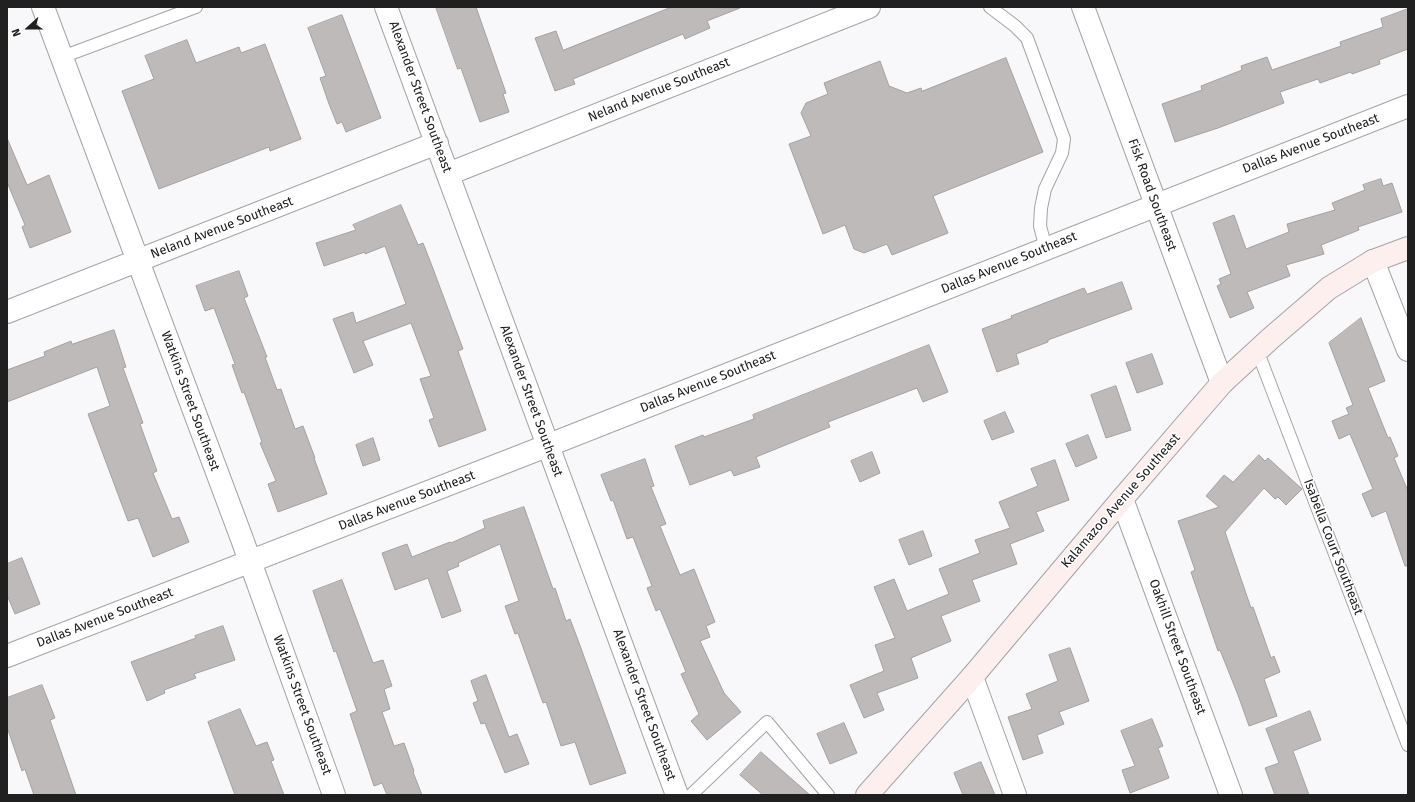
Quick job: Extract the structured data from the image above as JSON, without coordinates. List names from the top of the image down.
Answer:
{
  "streets": {
    "street": [
      "Neland Avenue Southeast",
      "Alexander Street Southeast",
      "Dallas Avenue Southeast",
      "Fisk Road Southeast",
      "Watkins Street Southeast",
      "Kalamazoo Avenue Southeast",
      "Oakhill Street Southeast"
    ],
    "lane": ["Isabella Court Southeast"]
  },
  "crossings": [
    ["Neland Avenue Southeast", "Alexander Street Southeast"],
    ["Neland Avenue Southeast", "Watkins Street Southeast"],
    ["Alexander Street Southeast", "Dallas Avenue Southeast"],
    ["Dallas Avenue Southeast", "Fisk Road Southeast"],
    ["Dallas Avenue Southeast", "Watkins Street Southeast"],
    ["Fisk Road Southeast", "Kalamazoo Avenue Southeast"],
    ["Kalamazoo Avenue Southeast", "Isabella Court Southeast"],
    ["Kalamazoo Avenue Southeast", "Oakhill Street Southeast"]
  ],
  "north": "left"
}
